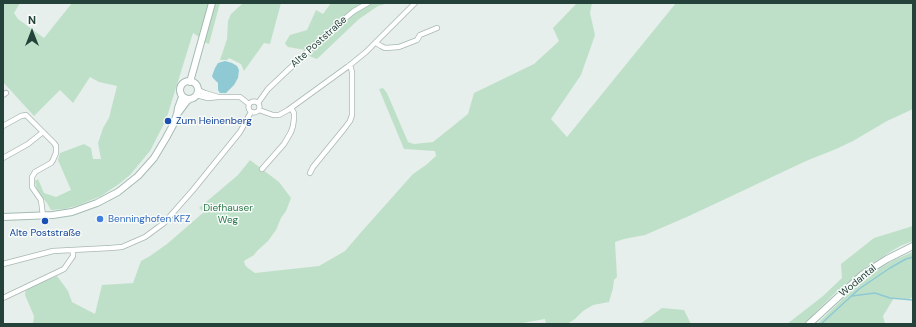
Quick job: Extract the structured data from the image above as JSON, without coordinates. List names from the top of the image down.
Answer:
{
  "streets": {
    "main road": ["Wodantal"],
    "street": ["Alte Poststraße"]
  },
  "parks": ["Diefhauser Weg"],
  "places": ["Zum Heinenberg", "Benninghofen KFZ", "Alte Poststraße"],
  "north": "top"
}
